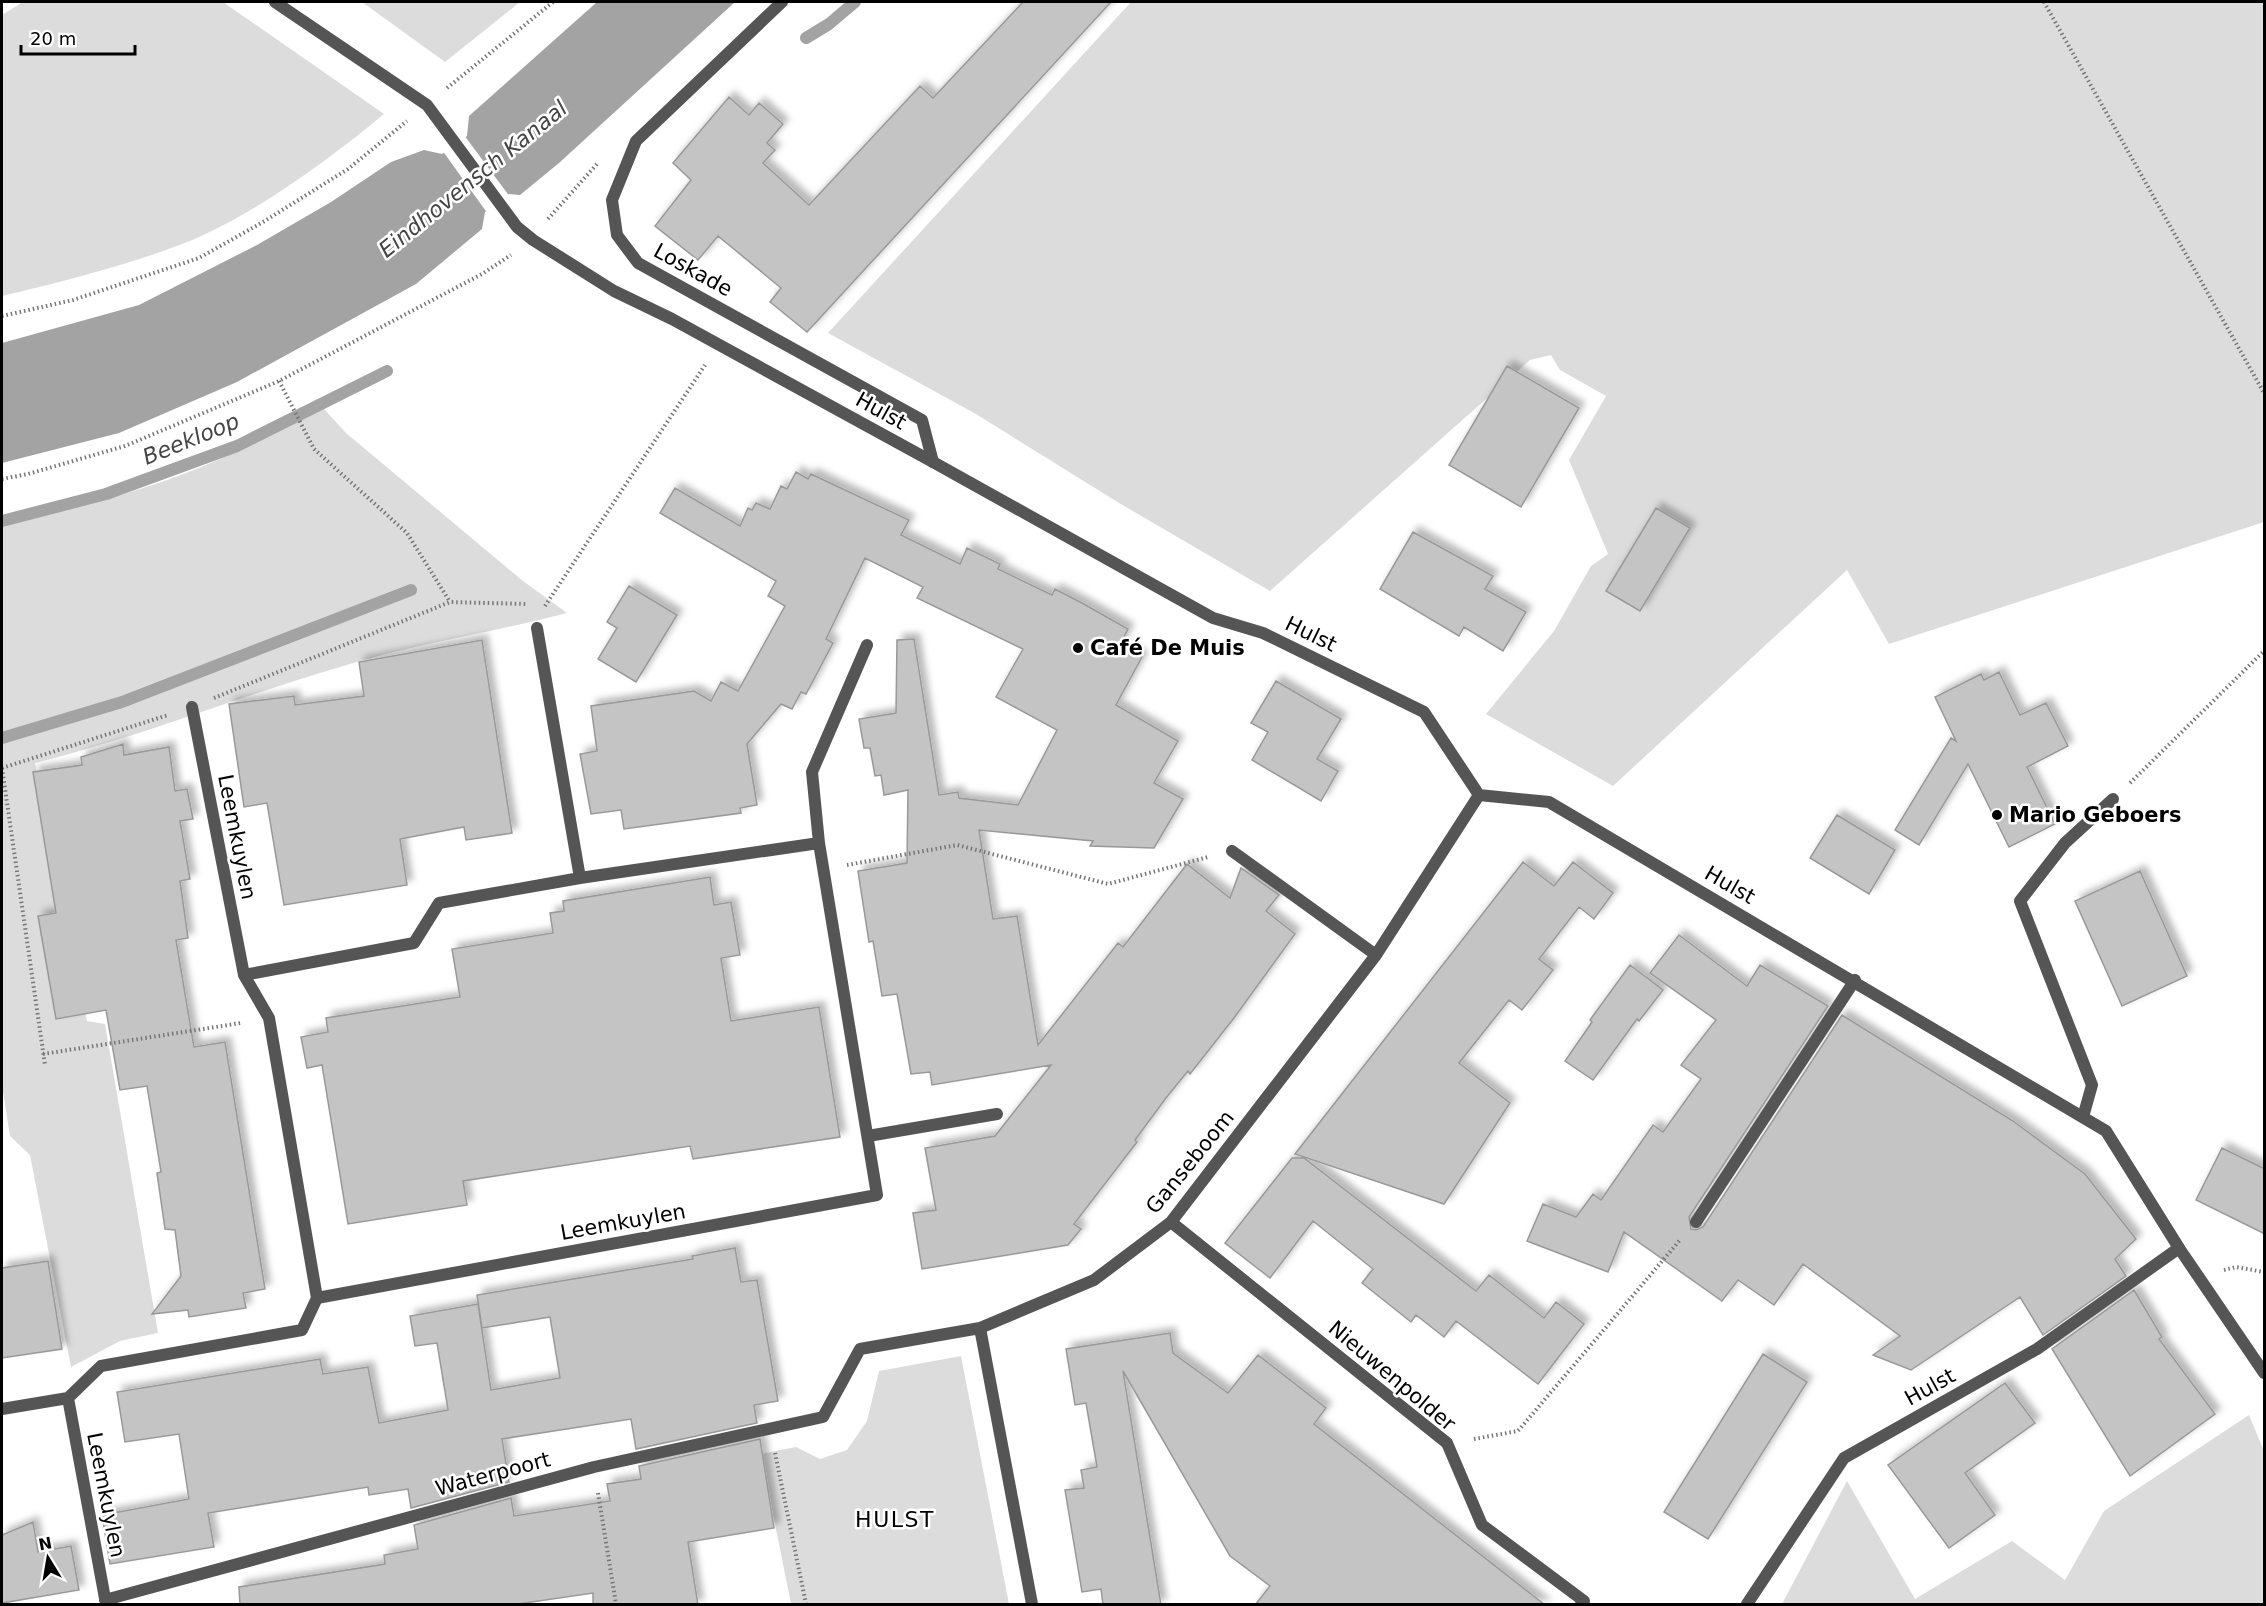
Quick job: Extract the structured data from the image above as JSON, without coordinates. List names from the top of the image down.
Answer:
{
  "streets": {
    "street": [
      "Loskade",
      "Hulst",
      "Leemkuylen",
      "Ganseboom",
      "Nieuwenpolder",
      "Waterpoort"
    ]
  },
  "crossings": [
    ["Loskade", "Hulst"],
    ["Hulst", "Ganseboom"],
    ["Leemkuylen", "Waterpoort"],
    ["Ganseboom", "Nieuwenpolder"],
    ["Ganseboom", "Waterpoort"]
  ],
  "districts": ["HULST"],
  "water": ["Eindhovensch Kanaal", "Beekloop"],
  "places": ["Café De Muis", "Mario Geboers"],
  "scale_bar": "20 m",
  "north": "top"
}
